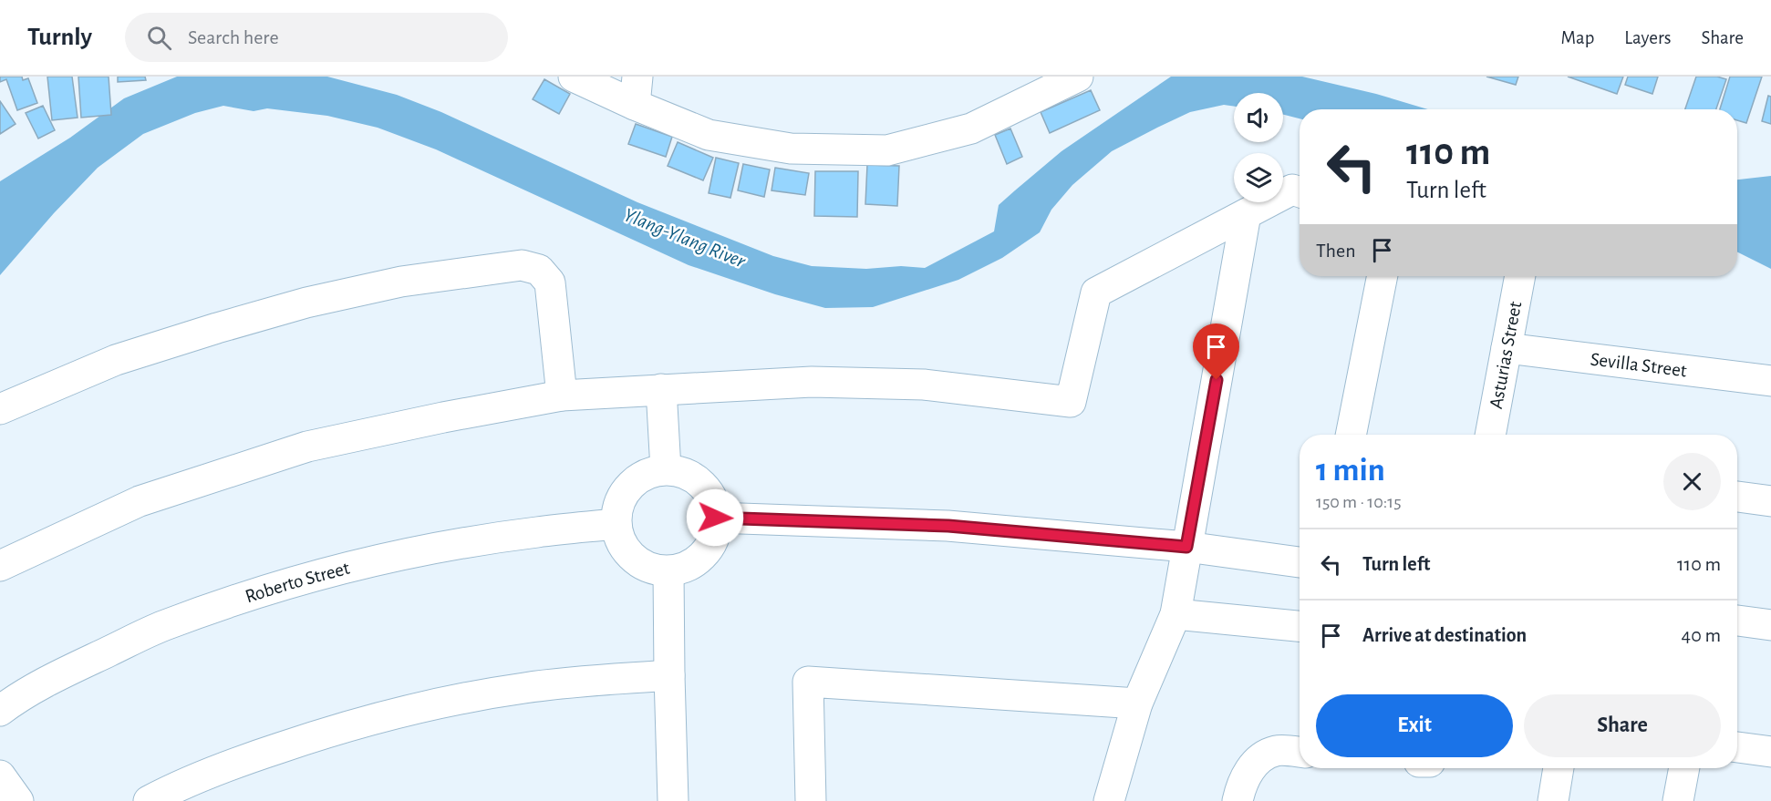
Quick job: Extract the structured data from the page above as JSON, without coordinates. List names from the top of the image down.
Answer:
{
  "streets": {
    "street": ["Asturias Street", "Sevilla Street", "Roberto Street"]
  },
  "crossings": [
    ["Asturias Street", "Sevilla Street"]
  ],
  "water": ["Ylang-Ylang River"],
  "page": {
    "header": "Turnly",
    "search": "Search here",
    "nav": ["Map", "Layers", "Share"],
    "turn": ["110 m", "Turn left"],
    "then": "Then",
    "heading": ["1 min", "150 m · 10:15"],
    "list": [
      {
        "name": "Turn left",
        "value": "110 m"
      },
      {
        "name": "Arrive at destination",
        "value": "40 m"
      }
    ],
    "buttons": ["Exit", "Share"]
  }
}
